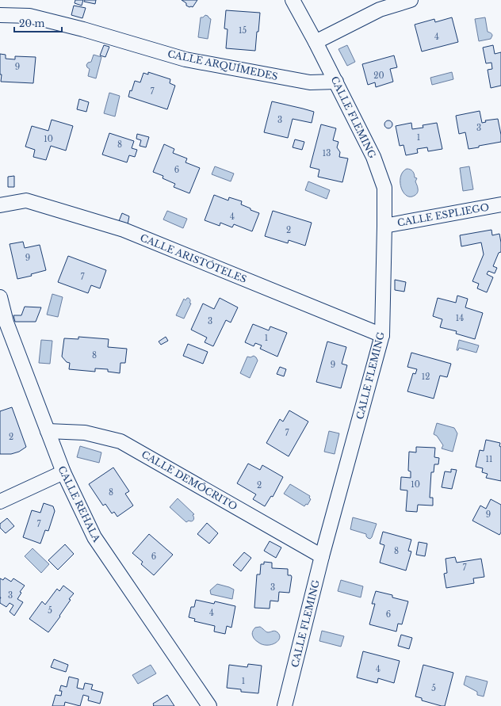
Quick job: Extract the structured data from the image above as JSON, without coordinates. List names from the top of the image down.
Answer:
{
  "streets": {
    "street": [
      "CALLE ARQUÍMEDES",
      "CALLE FLEMING",
      "CALLE ESPLIEGO",
      "CALLE ARISTÓTELES",
      "CALLE DEMÓCRITO",
      "CALLE REHALA"
    ]
  },
  "crossings": [
    ["CALLE ARQUÍMEDES", "CALLE FLEMING"],
    ["CALLE FLEMING", "CALLE ESPLIEGO"],
    ["CALLE FLEMING", "CALLE ARISTÓTELES"],
    ["CALLE FLEMING", "CALLE DEMÓCRITO"],
    ["CALLE DEMÓCRITO", "CALLE REHALA"]
  ],
  "house_numbers": [
    "15",
    "4",
    "9",
    "20",
    "7",
    "3",
    "3",
    "1",
    "10",
    "8",
    "13",
    "6",
    "4",
    "2",
    "9",
    "7",
    "14",
    "3",
    "1",
    "8",
    "9",
    "12",
    "7",
    "2",
    "11",
    "10",
    "2",
    "8",
    "9",
    "7",
    "8",
    "6",
    "7",
    "3",
    "3",
    "5",
    "4",
    "6",
    "4",
    "1",
    "5"
  ],
  "scale_bar": "20 m"
}
